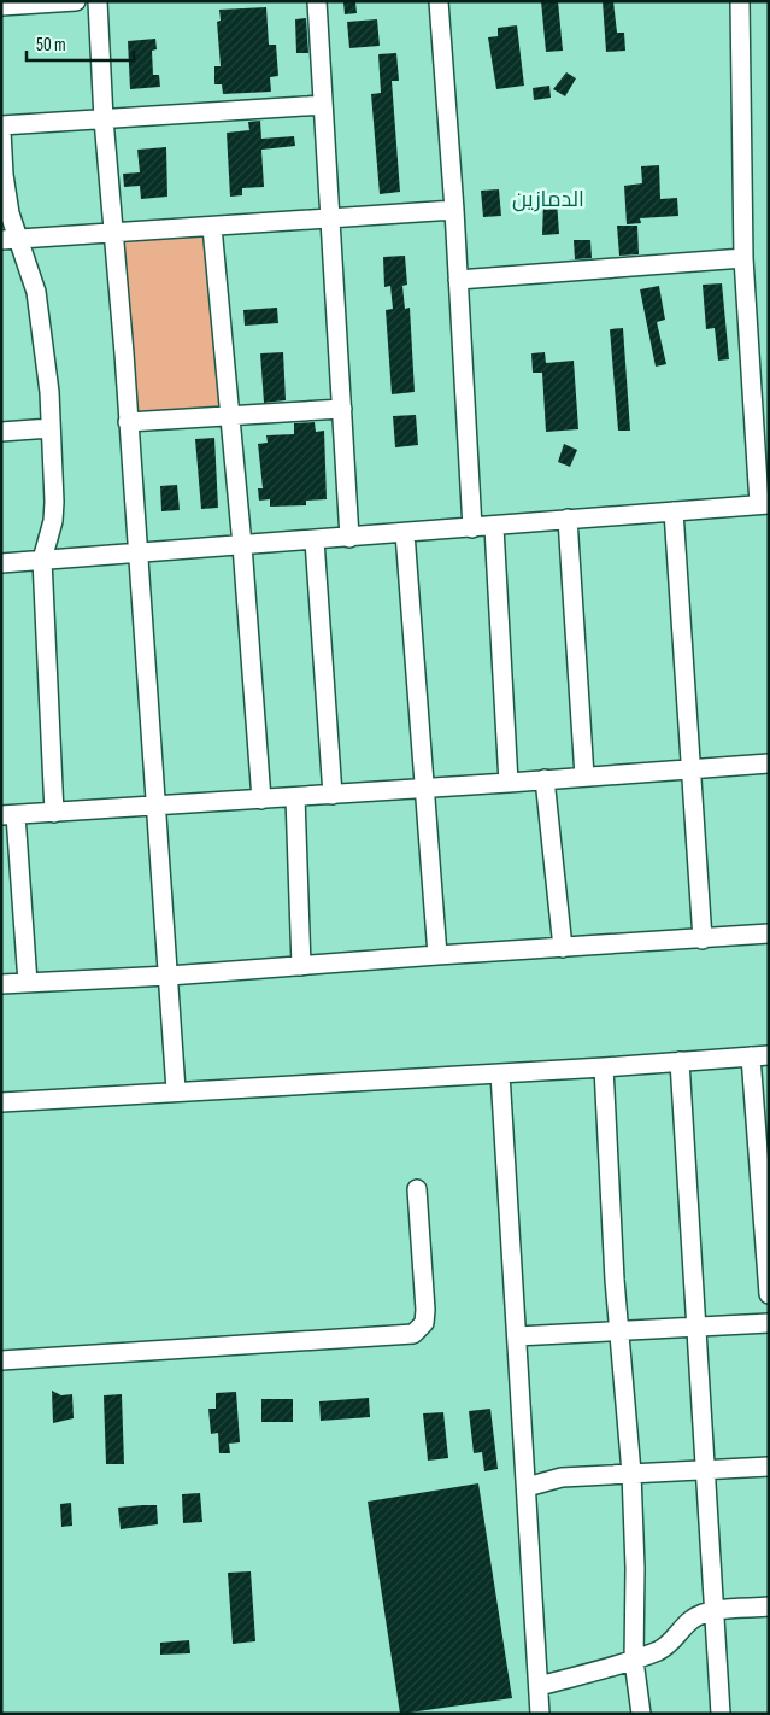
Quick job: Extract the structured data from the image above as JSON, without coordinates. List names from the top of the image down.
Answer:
{
  "districts": ["الدمازين"],
  "scale_bar": "50 m"
}
